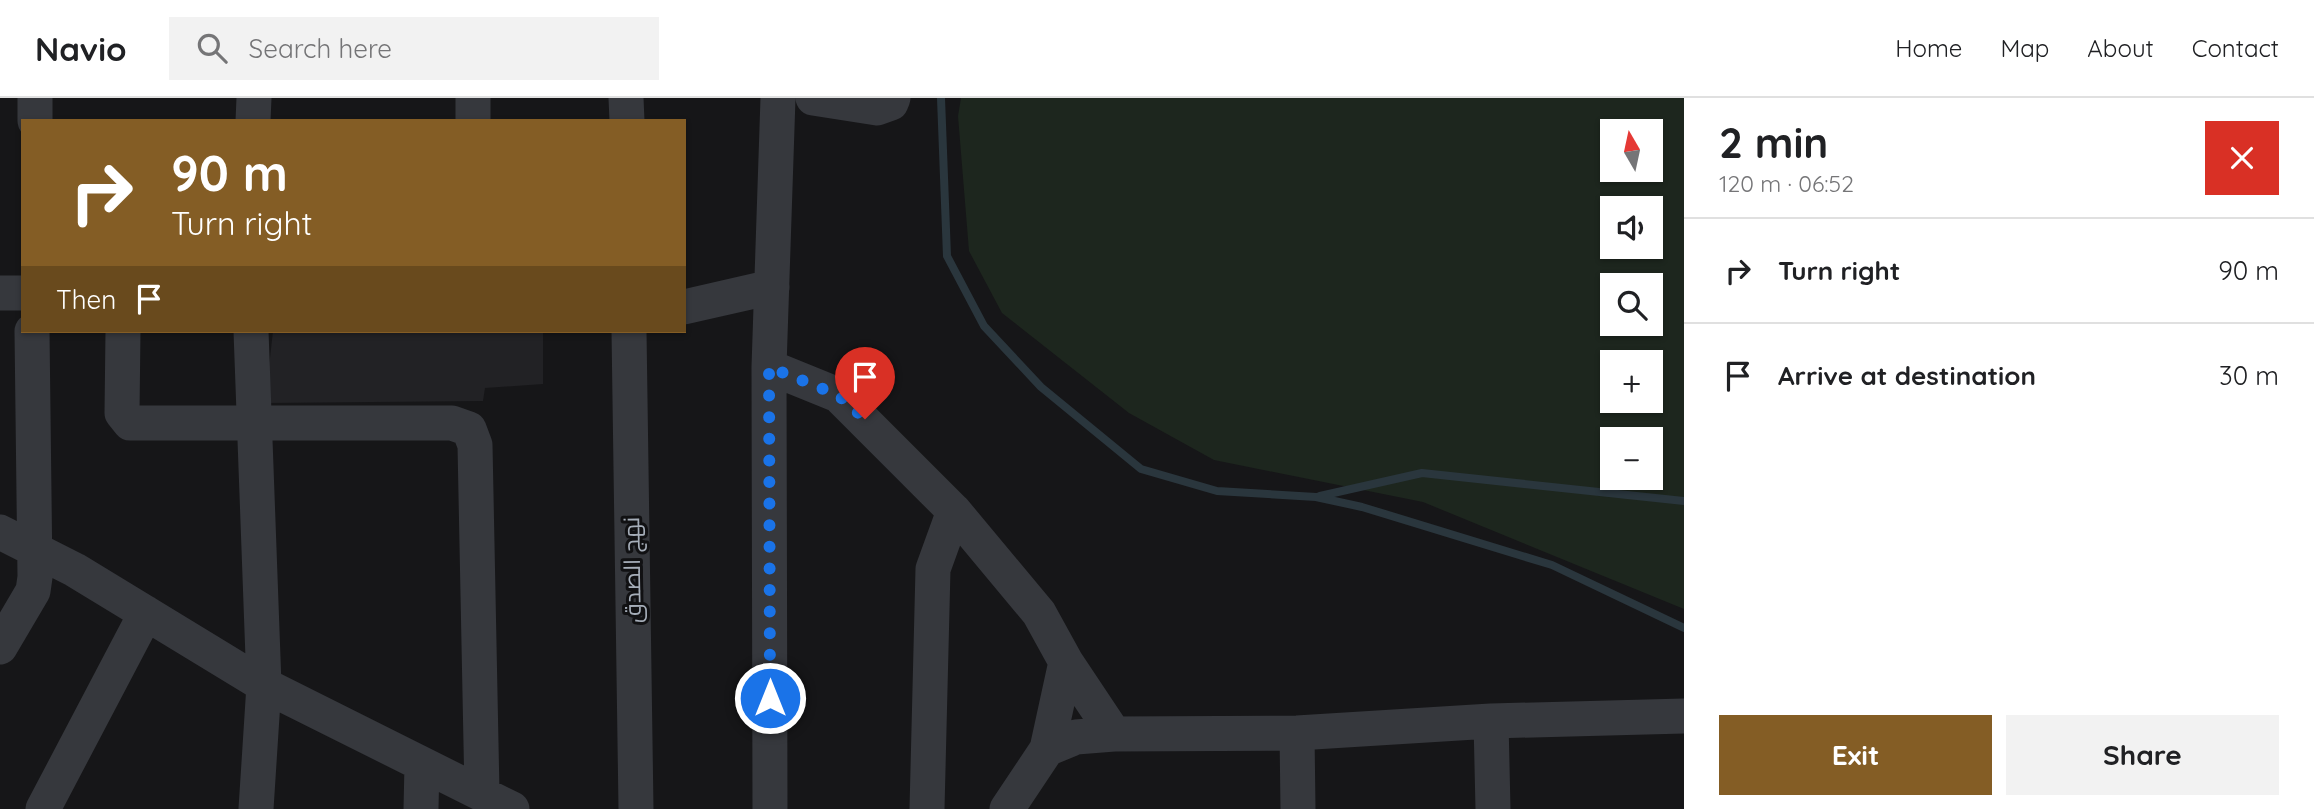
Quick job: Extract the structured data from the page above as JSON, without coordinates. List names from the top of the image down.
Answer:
{
  "streets": {
    "street": ["نهج الصدق"]
  },
  "north": "top",
  "page": {
    "header": "Navio",
    "search": "Search here",
    "nav": [
      "Home",
      "Map",
      "About",
      "Contact"
    ],
    "heading": ["2 min", "120 m · 06:52"],
    "map_buttons": ["+", "−"],
    "turn": ["90 m", "Turn right"],
    "list": [
      {
        "name": "Turn right",
        "value": "90 m"
      },
      {
        "name": "Arrive at destination",
        "value": "30 m"
      }
    ],
    "then": "Then",
    "buttons": ["Exit", "Share"]
  }
}
